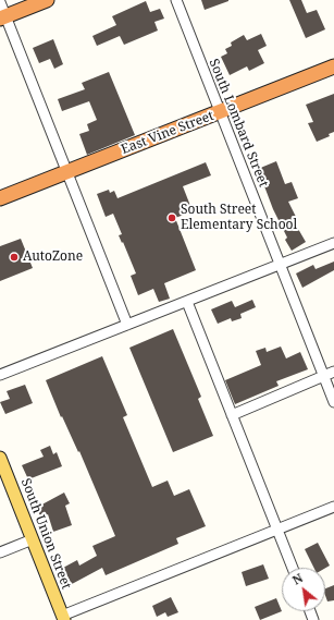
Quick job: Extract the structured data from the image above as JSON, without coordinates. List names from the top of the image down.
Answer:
{
  "streets": {
    "highway": ["East Vine Street"],
    "main road": ["South Union Street"],
    "street": ["South Lombard Street"]
  },
  "crossings": [
    ["South Lombard Street", "East Vine Street"]
  ],
  "places": ["South Street Elementary School", "AutoZone"],
  "north": "top left"
}
